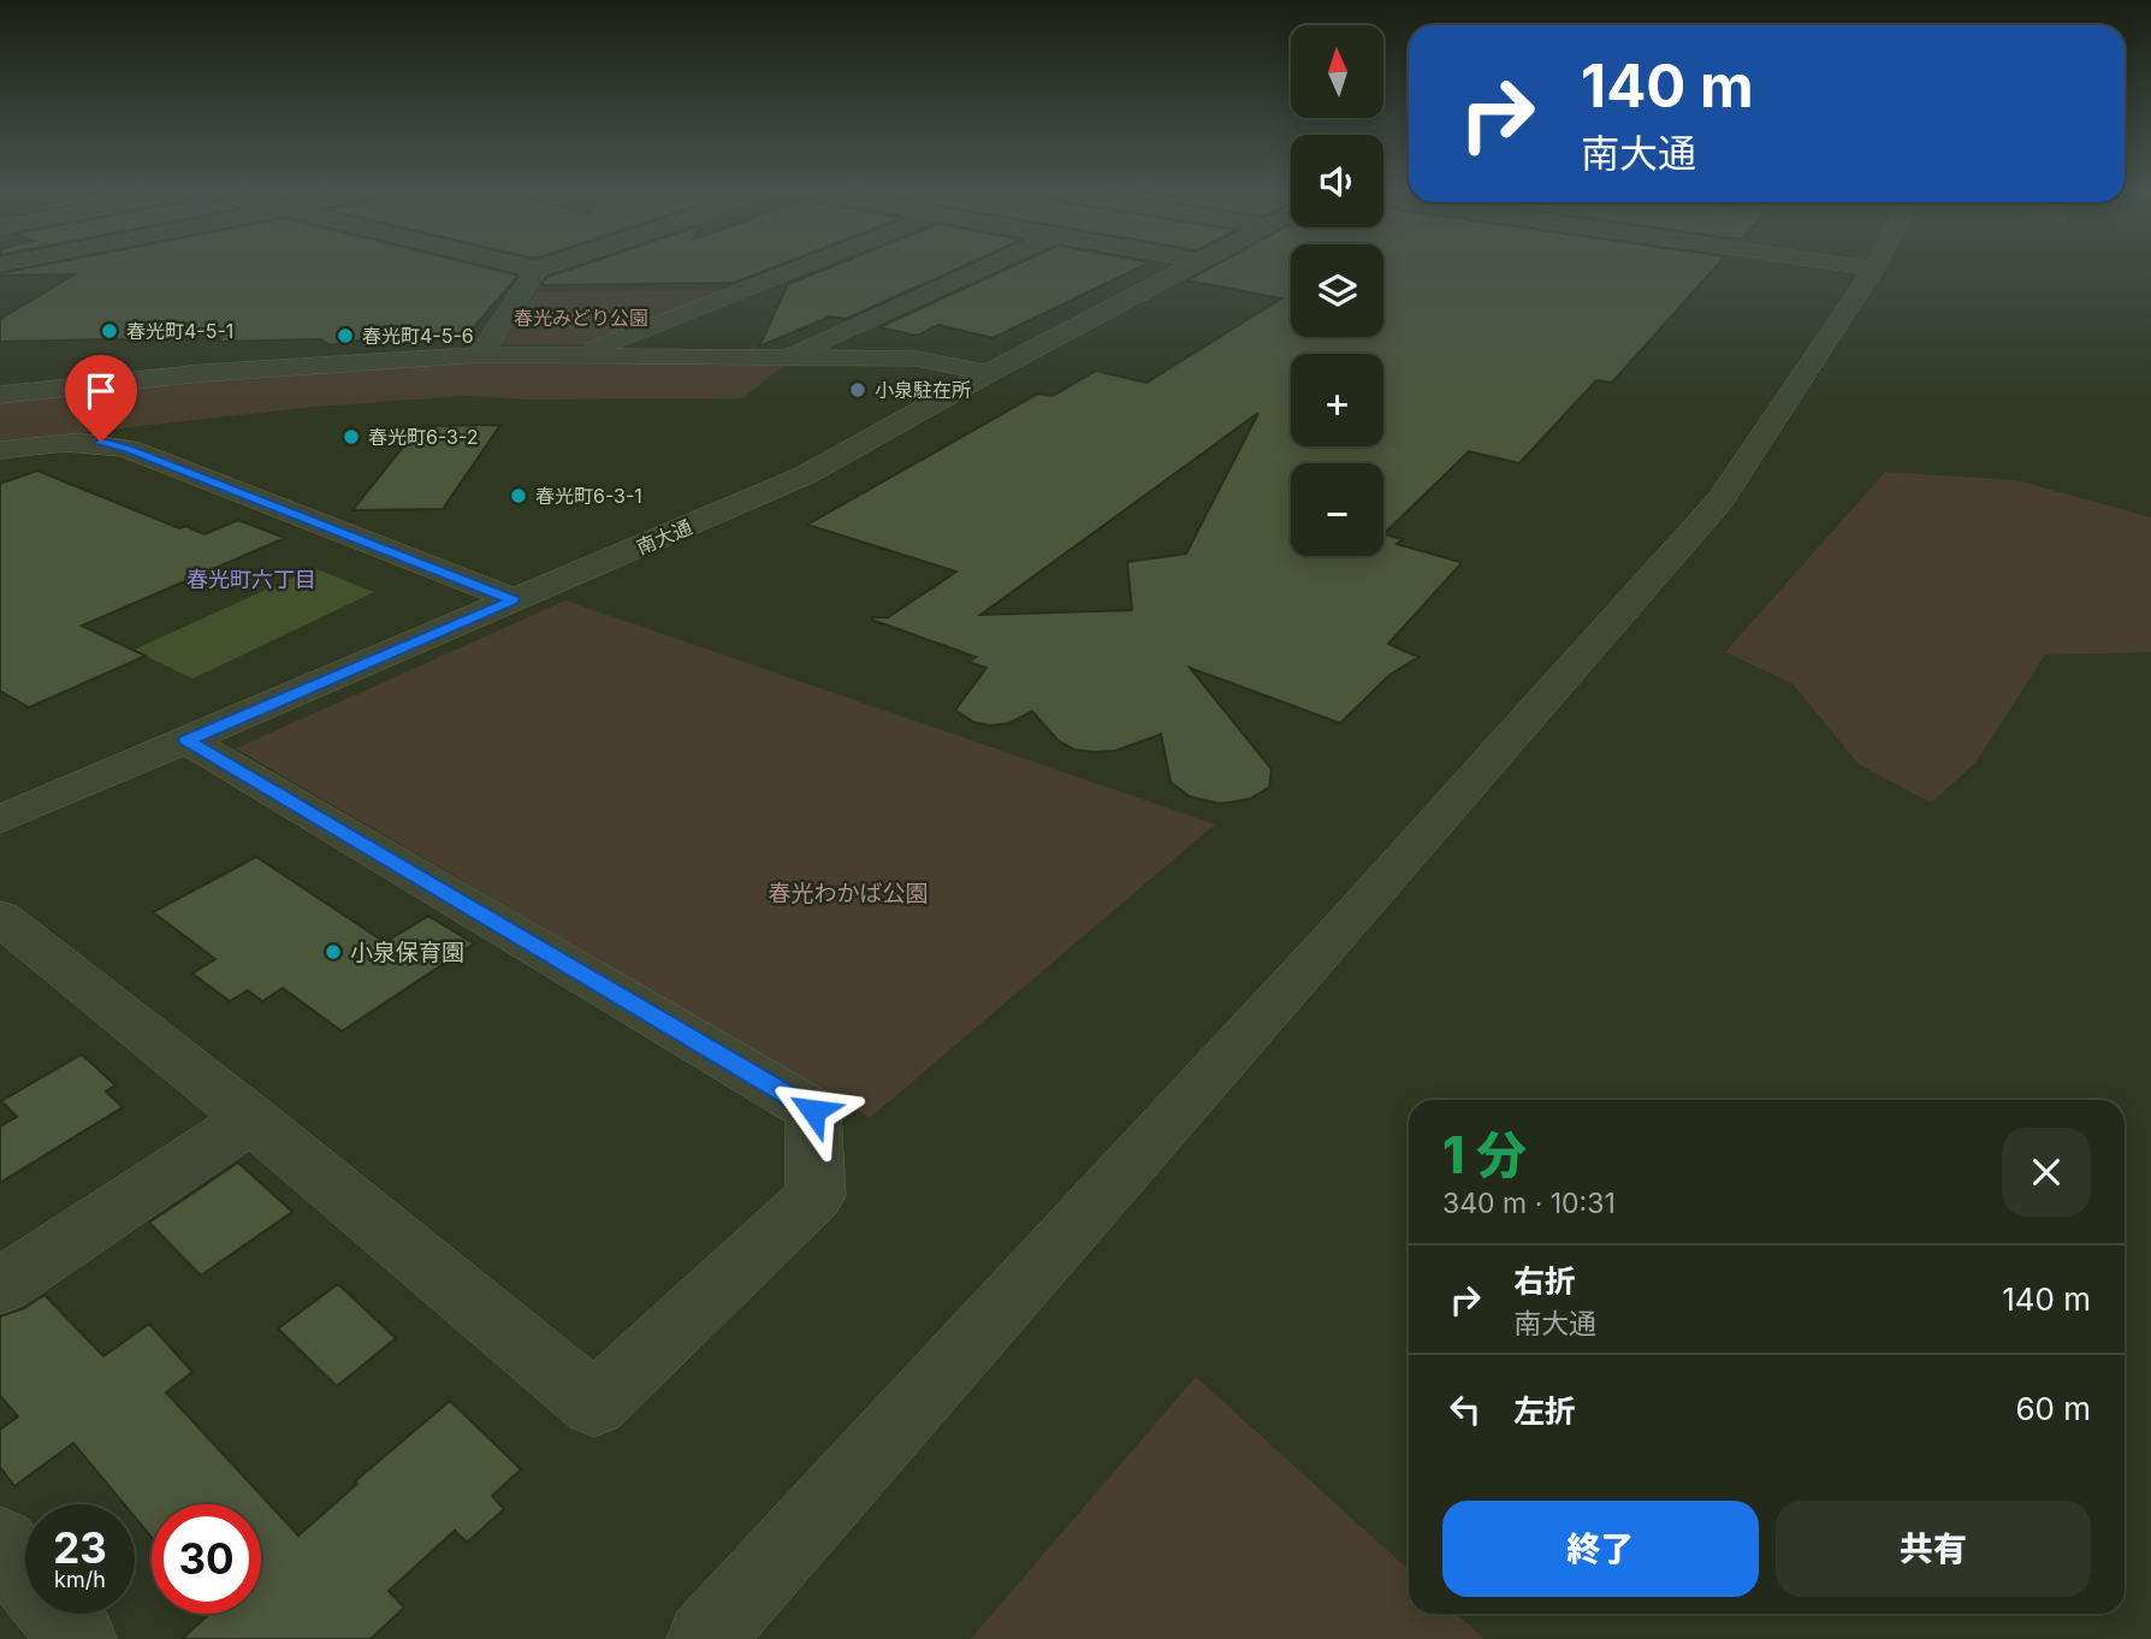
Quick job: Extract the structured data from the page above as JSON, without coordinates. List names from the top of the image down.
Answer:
{
  "streets": {
    "street": ["南大通"]
  },
  "districts": ["春光町六丁目"],
  "parks": ["春光みどり公園", "春光わかば公園"],
  "places": [
    "春光町4-5-1",
    "春光町4-5-6",
    "小泉駐在所",
    "春光町6-3-2",
    "春光町6-3-1",
    "小泉保育園"
  ],
  "north": "top",
  "page": {
    "map_buttons": ["+", "−"],
    "turn": ["140 m", "南大通"],
    "heading": ["1 分", "340 m · 10:31"],
    "list": [
      {
        "name": "右折",
        "note": "南大通",
        "value": "140 m"
      },
      {
        "name": "左折",
        "value": "60 m"
      }
    ],
    "buttons": ["終了", "共有"],
    "speed": "23 km/h",
    "limit": "30"
  }
}
